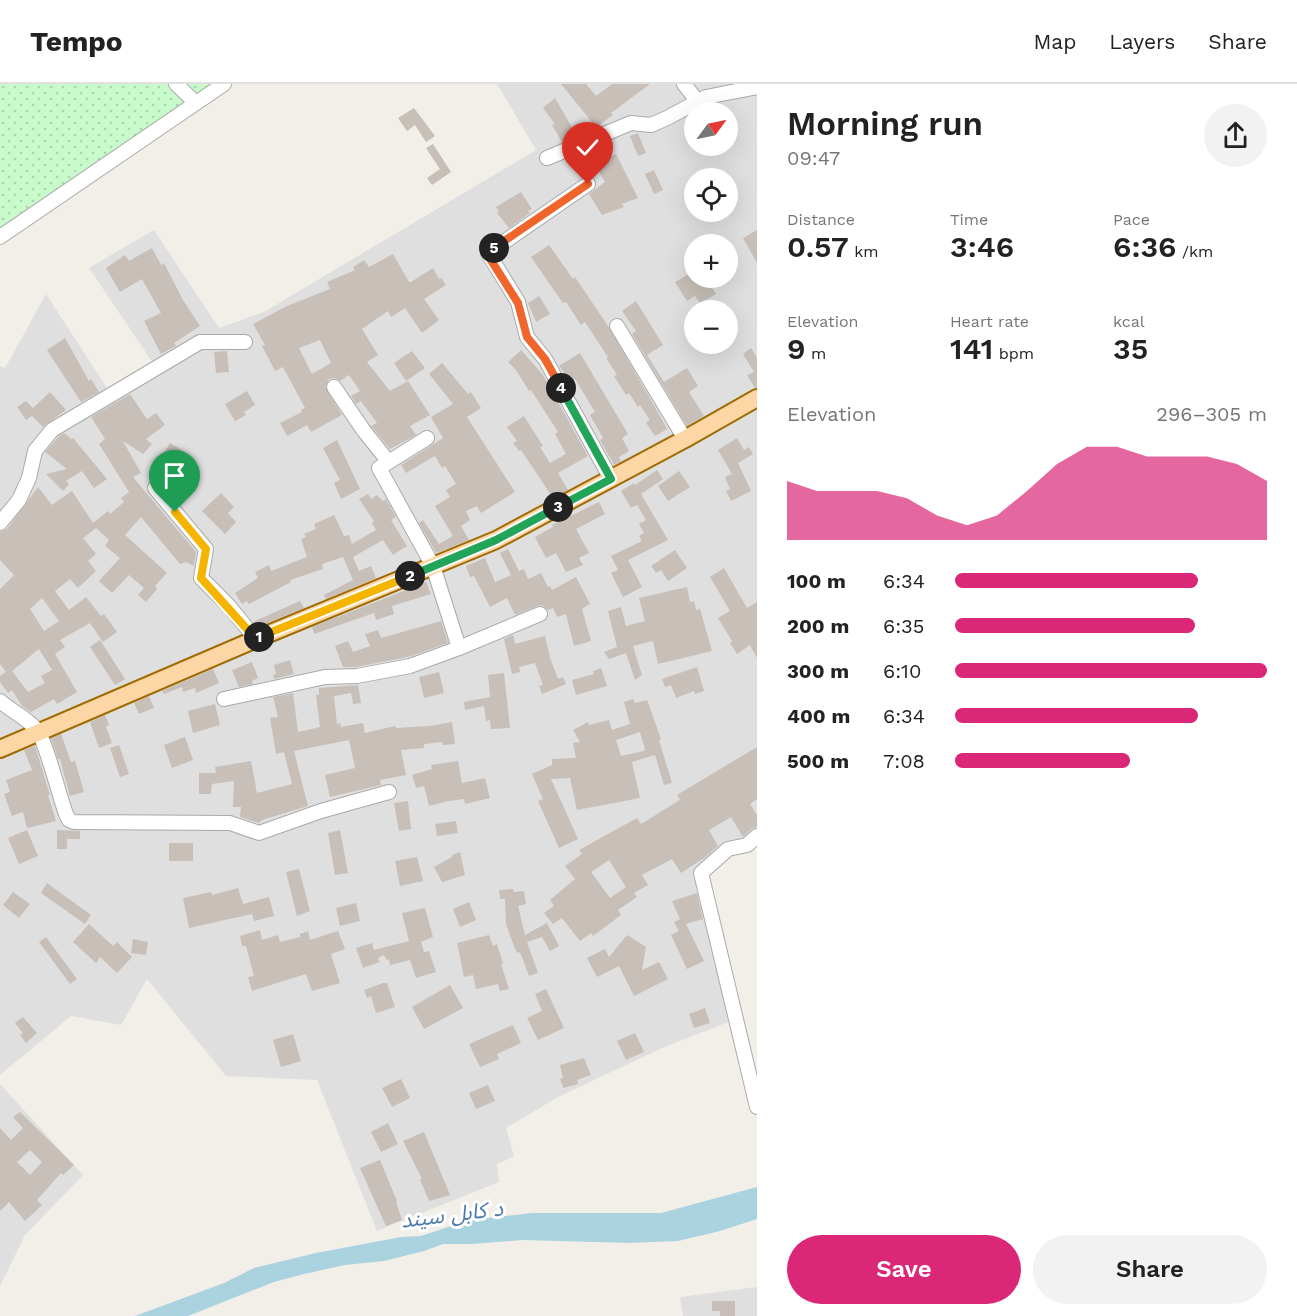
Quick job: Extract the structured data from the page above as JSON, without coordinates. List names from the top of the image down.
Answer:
{
  "water": ["د کابل سيند"],
  "north": "top right",
  "page": {
    "header": "Tempo",
    "nav": ["Map", "Layers", "Share"],
    "heading": ["Morning run", "09:47"],
    "map_buttons": ["+", "−"],
    "stats": [
      ["Distance", "0.57 km"],
      ["Time", "3:46"],
      ["Pace", "6:36 /km"],
      ["Elevation", "9 m"],
      ["Heart rate", "141 bpm"],
      ["kcal", "35"]
    ],
    "pins": [
      "5",
      "4",
      "3",
      "2",
      "1"
    ],
    "chart": ["Elevation", "296–305 m"],
    "list": [
      {
        "name": "100 m",
        "note": "6:34"
      },
      {
        "name": "200 m",
        "note": "6:35"
      },
      {
        "name": "300 m",
        "note": "6:10"
      },
      {
        "name": "400 m",
        "note": "6:34"
      },
      {
        "name": "500 m",
        "note": "7:08"
      }
    ],
    "buttons": ["Save", "Share"]
  }
}
